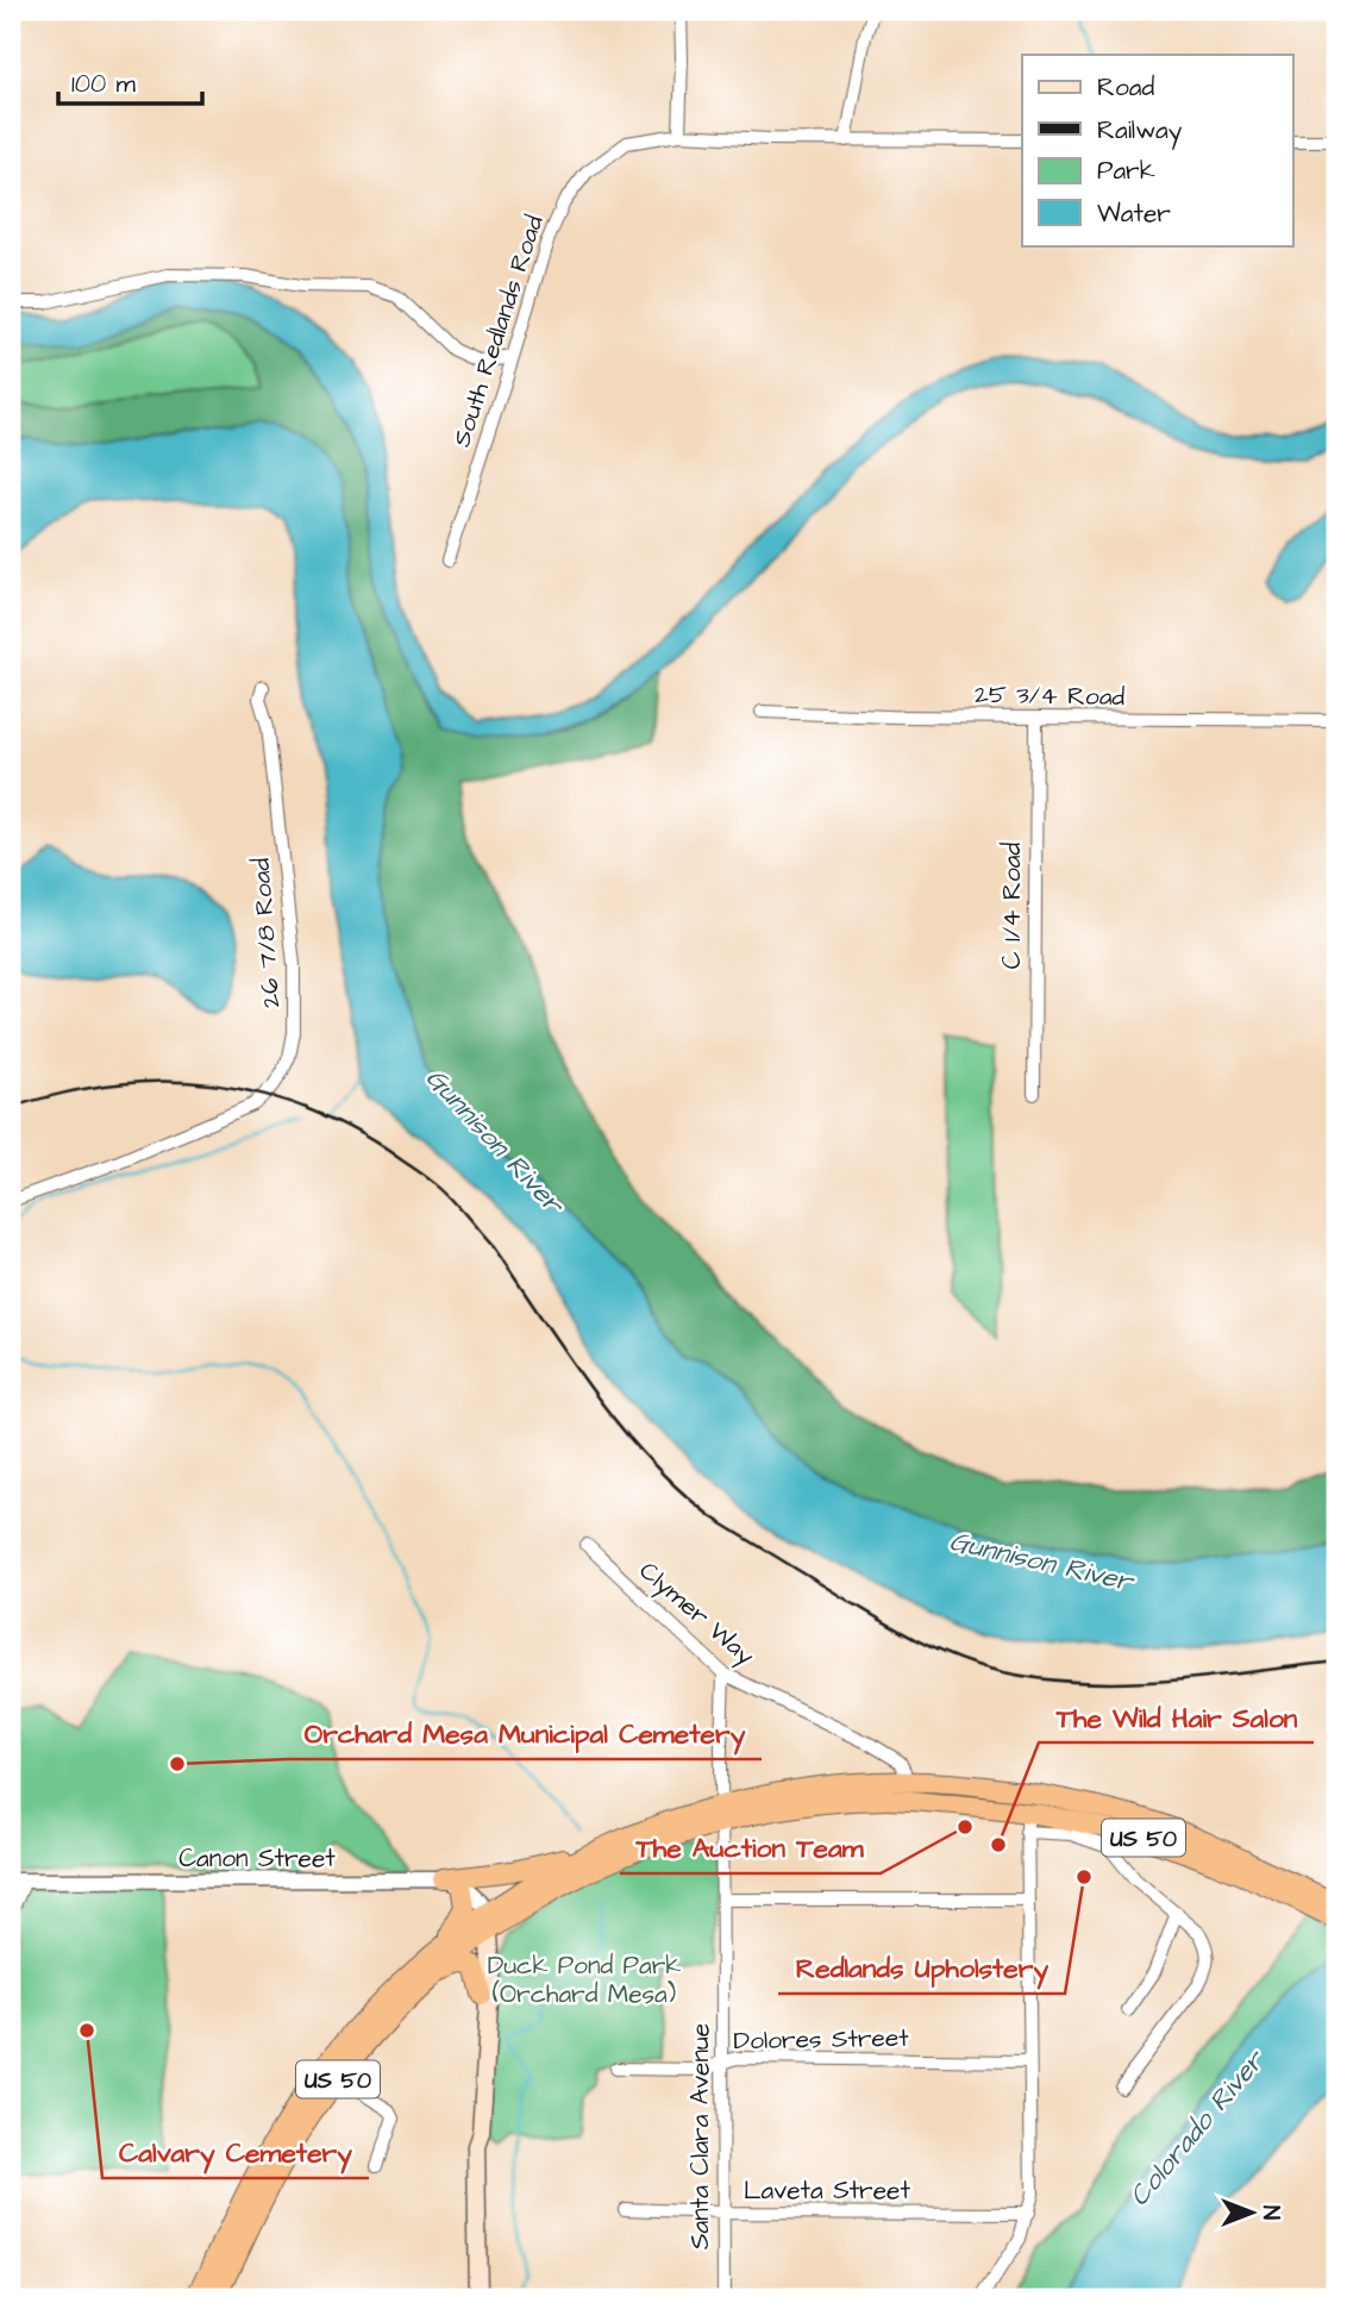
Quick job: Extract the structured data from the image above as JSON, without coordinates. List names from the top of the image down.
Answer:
{
  "streets": {
    "highway": ["US 50"],
    "street": [
      "South Redlands Road",
      "25 3/4 Road",
      "C 1/4 Road",
      "26 7/8 Road",
      "Clymer Way",
      "Canon Street",
      "Dolores Street",
      "Santa Clara Avenue",
      "Laveta Street"
    ]
  },
  "crossings": [
    ["25 3/4 Road", "C 1/4 Road"],
    ["Clymer Way", "US 50"],
    ["Clymer Way", "Santa Clara Avenue"],
    ["US 50", "Santa Clara Avenue"],
    ["Dolores Street", "Santa Clara Avenue"],
    ["Santa Clara Avenue", "Laveta Street"]
  ],
  "water": ["Gunnison River", "Colorado River"],
  "parks": ["Duck Pond Park (Orchard Mesa)"],
  "places": [
    "Orchard Mesa Municipal Cemetery",
    "The Auction Team",
    "The Wild Hair Salon",
    "Redlands Upholstery",
    "Calvary Cemetery"
  ],
  "legend": [
    "Road",
    "Railway",
    "Park",
    "Water"
  ],
  "scale_bar": "100 m",
  "north": "right"
}
